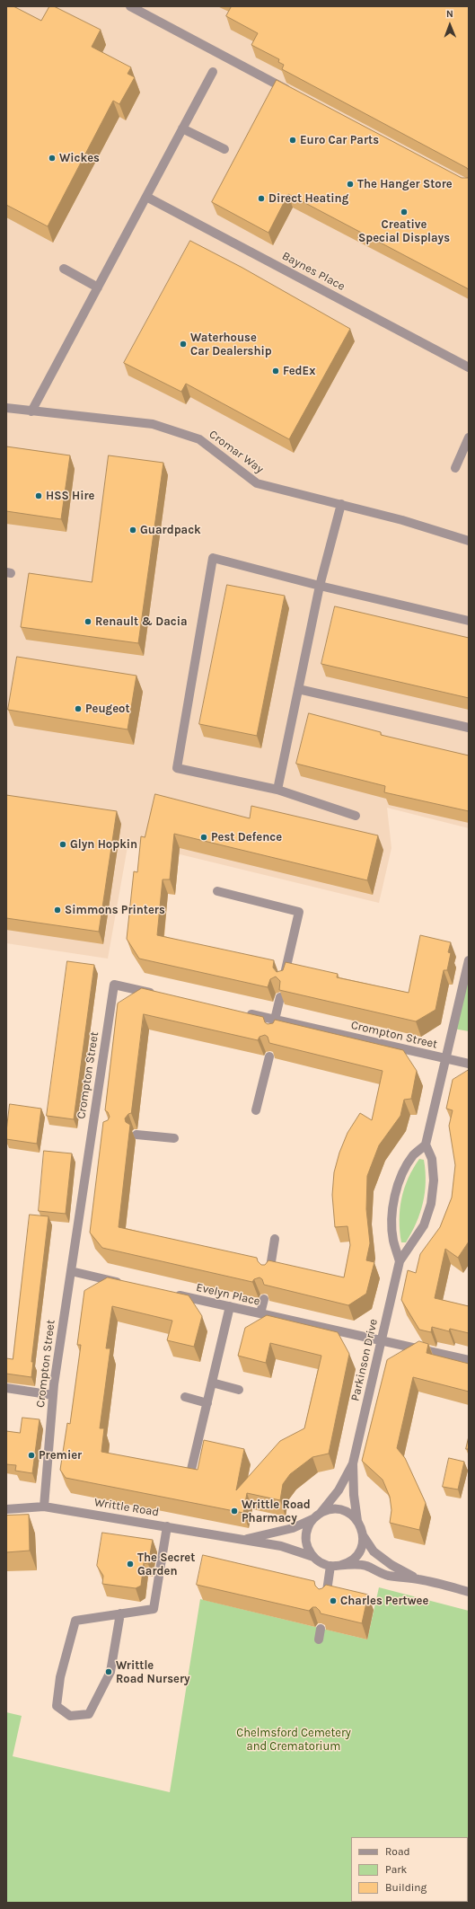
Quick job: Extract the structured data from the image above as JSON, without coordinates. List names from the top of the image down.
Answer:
{
  "streets": {
    "street": [
      "Baynes Place",
      "Cromar Way",
      "Crompton Street",
      "Evelyn Place",
      "Parkinson Drive",
      "Writtle Road"
    ]
  },
  "crossings": [
    ["Crompton Street", "Writtle Road"],
    ["Evelyn Place", "Parkinson Drive"],
    ["Parkinson Drive", "Writtle Road"]
  ],
  "parks": ["Chelmsford Cemetery and Crematorium"],
  "places": [
    "Euro Car Parts",
    "Wickes",
    "The Hanger Store",
    "Direct Heating",
    "Creative Special Displays",
    "Waterhouse Car Dealership",
    "FedEx",
    "HSS Hire",
    "Guardpack",
    "Renault & Dacia",
    "Peugeot",
    "Pest Defence",
    "Glyn Hopkin",
    "Simmons Printers",
    "Premier",
    "Writtle Road Pharmacy",
    "The Secret Garden",
    "Charles Pertwee",
    "Writtle Road Nursery"
  ],
  "legend": ["Road", "Park", "Building"],
  "north": "top"
}
